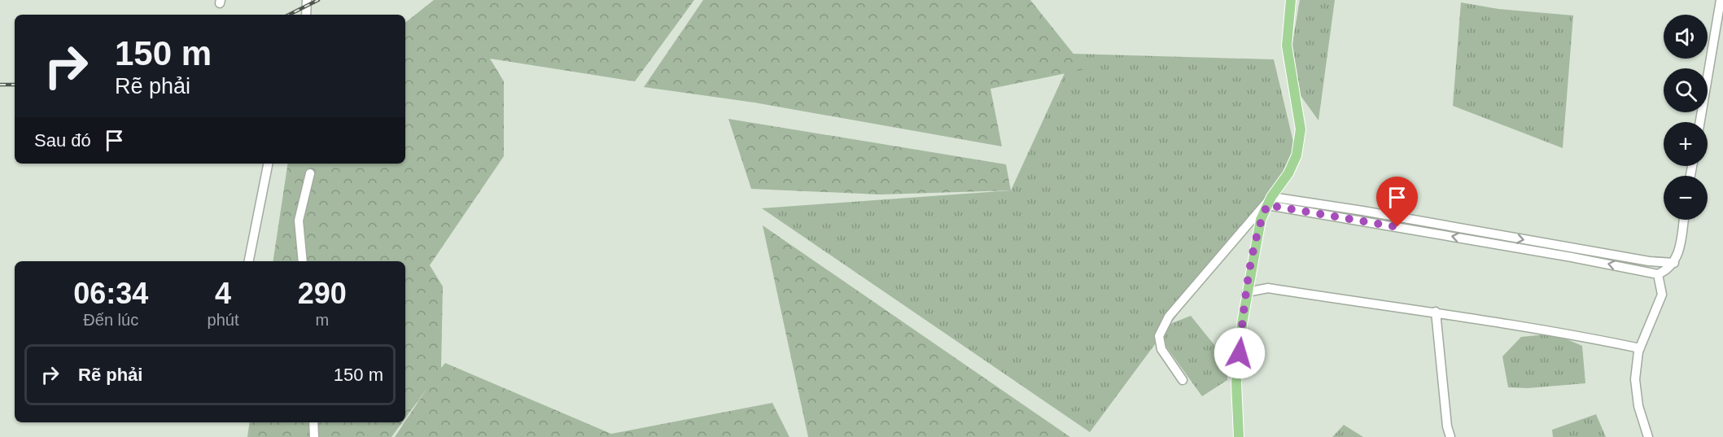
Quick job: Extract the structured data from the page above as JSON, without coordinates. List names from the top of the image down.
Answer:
{
  "page": {
    "map_buttons": ["+", "−"],
    "turn": ["150 m", "Rẽ phải"],
    "then": "Sau đó",
    "eta": [
      "06:34",
      "Đến lúc",
      "4",
      "phút",
      "290",
      "m"
    ],
    "list": [
      {
        "name": "Rẽ phải",
        "value": "150 m"
      }
    ]
  }
}
